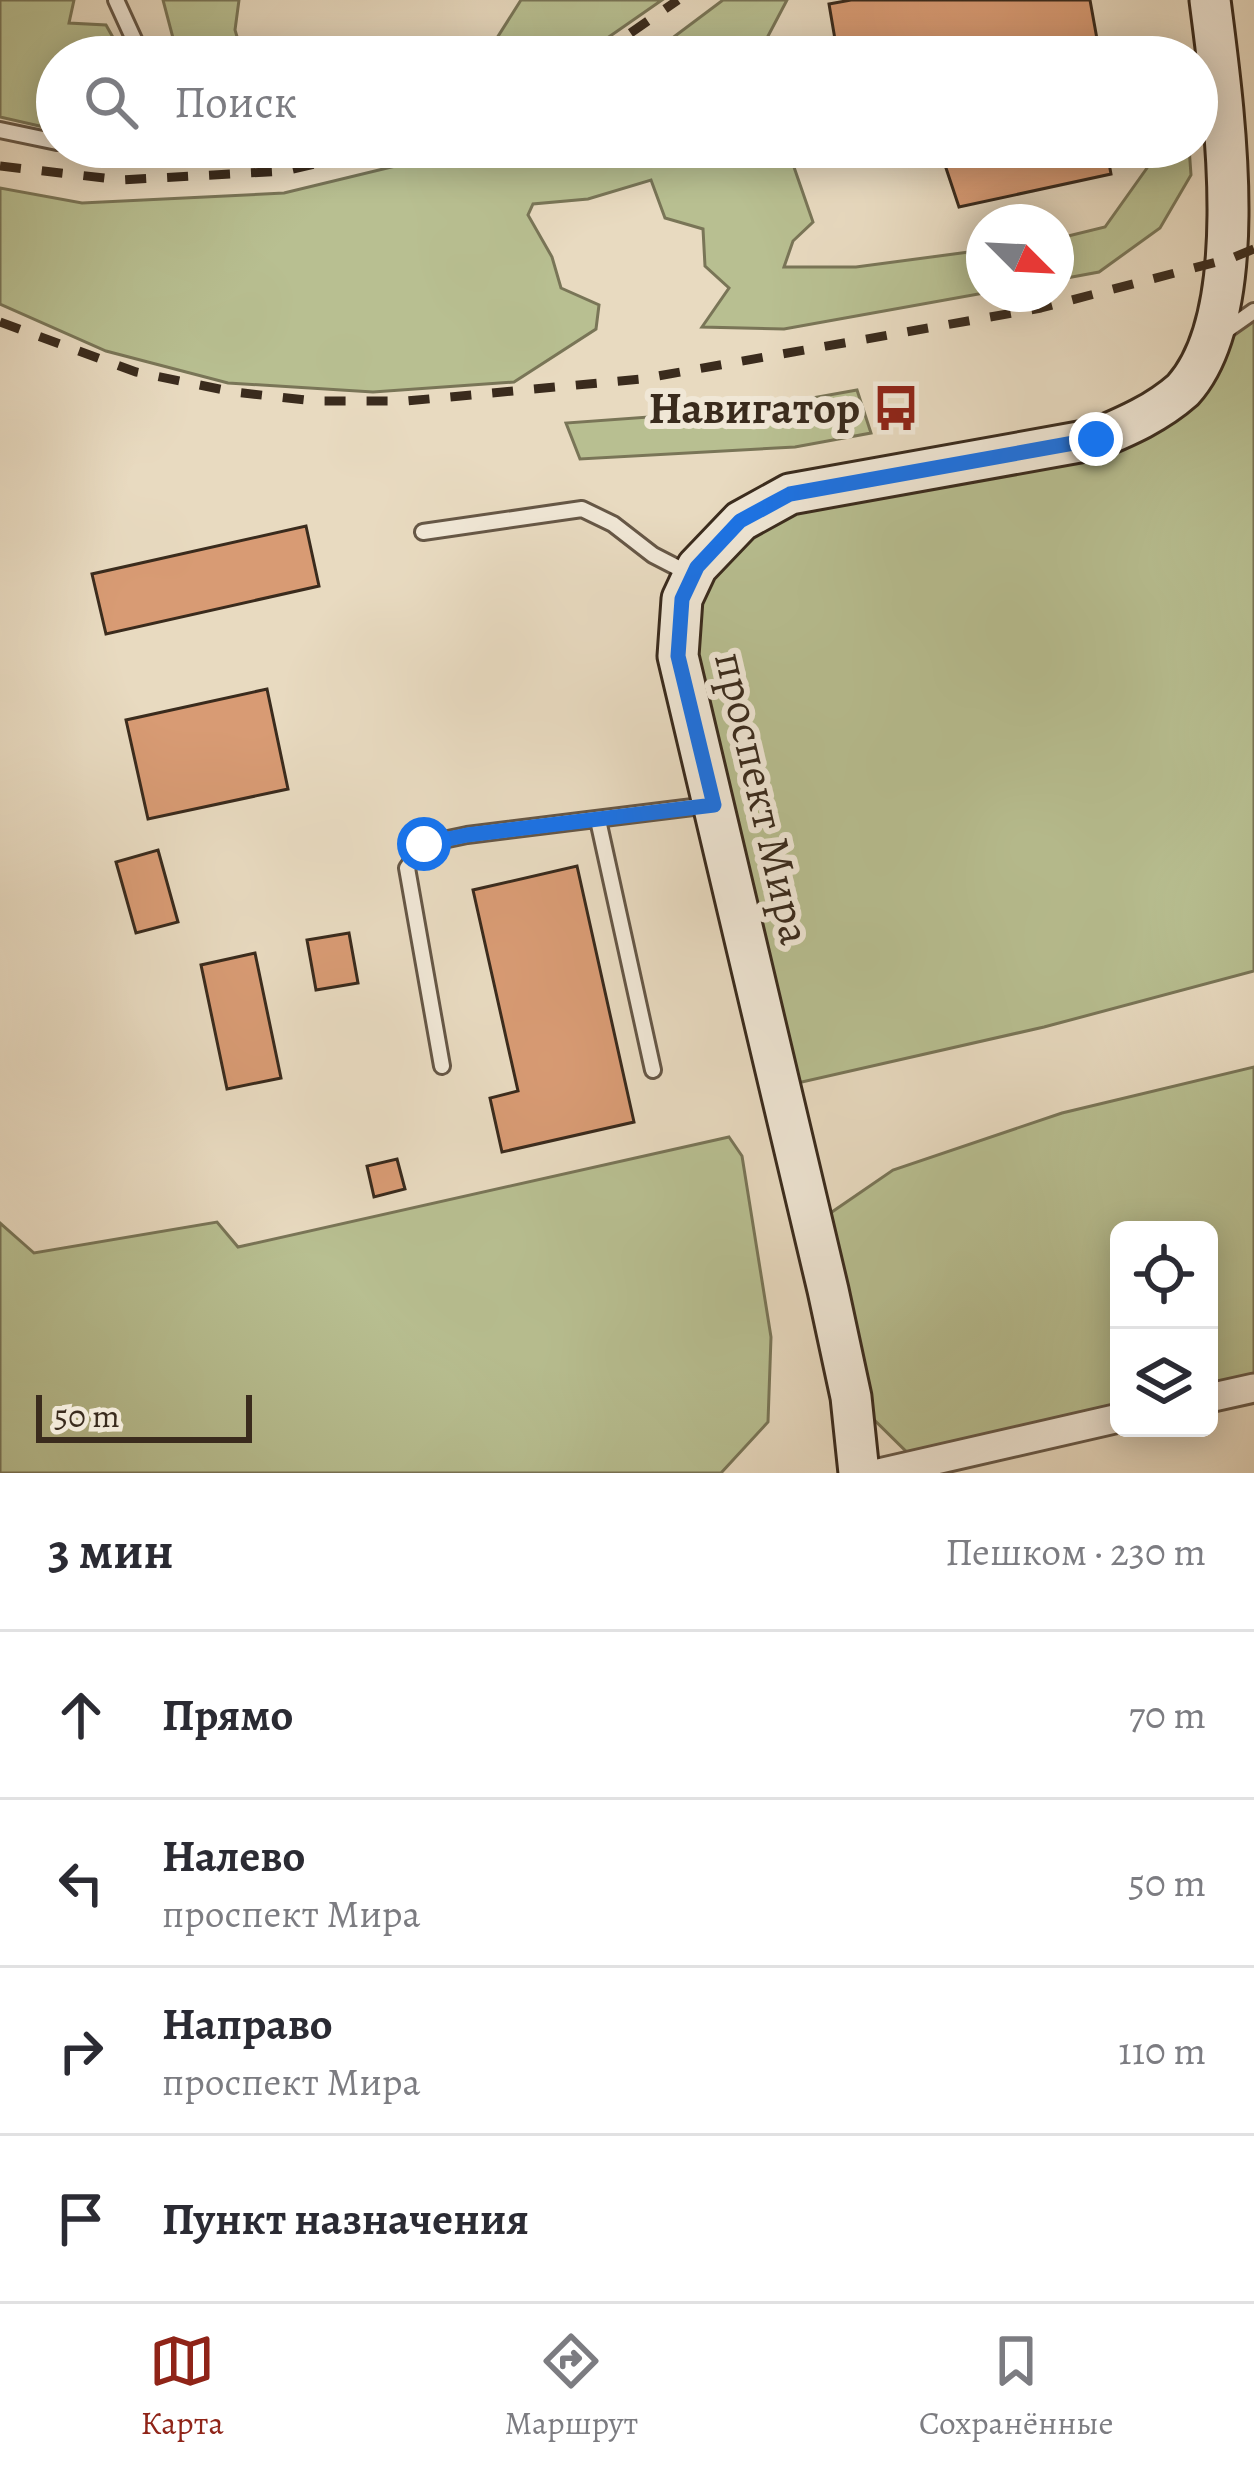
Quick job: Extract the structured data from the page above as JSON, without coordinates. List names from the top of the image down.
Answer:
{
  "streets": {
    "main road": ["проспект Мира"]
  },
  "places": {
    "bus stop": ["Навигатор"]
  },
  "scale_bar": "50 m",
  "north": "bottom right",
  "page": {
    "search": "Поиск",
    "scale": "50 m",
    "heading": ["3 мин", "Пешком · 230 m"],
    "list": [
      ["Прямо", "70 m"],
      ["Налево", "проспект Мира", "50 m"],
      ["Направо", "проспект Мира", "110 m"],
      "Пункт назначения"
    ],
    "nav": ["Карта", "Маршрут", "Сохранённые"]
  }
}
